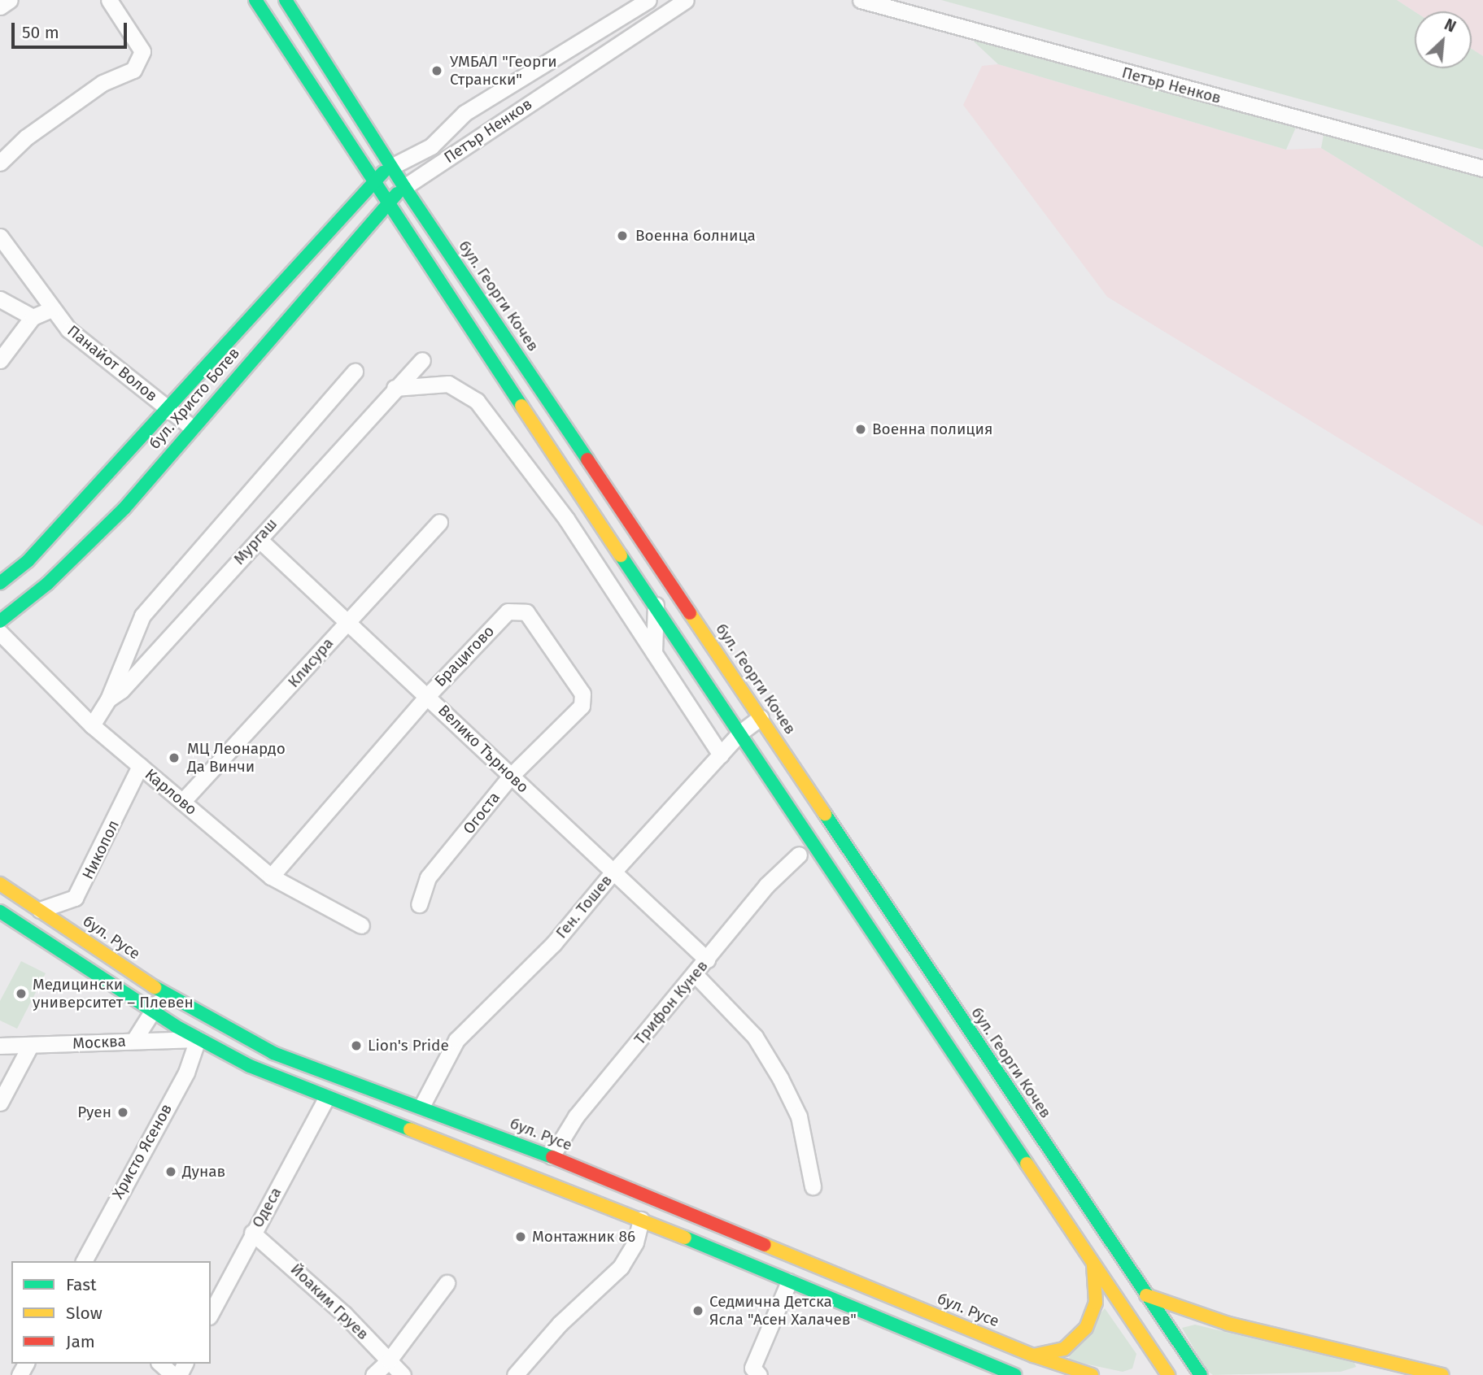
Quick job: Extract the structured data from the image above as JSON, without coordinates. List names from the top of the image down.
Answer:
{
  "streets": {
    "main road": ["бул. Георги Кочев", "бул. Христо Ботев", "бул. Русе"],
    "street": [
      "Петър Ненков",
      "Панайот Волов",
      "Мургаш",
      "Брацигово",
      "Клисура",
      "Велико Търново",
      "Карлово",
      "Огоста",
      "Никопол",
      "Ген. Тошев",
      "Трифон Кунев",
      "Москва",
      "Христо Ясенов",
      "Одеса",
      "Йоаким Груев"
    ]
  },
  "crossings": [
    ["Петър Ненков", "бул. Георги Кочев"],
    ["Петър Ненков", "бул. Христо Ботев"],
    ["бул. Георги Кочев", "бул. Христо Ботев"],
    ["бул. Георги Кочев", "Ген. Тошев"],
    ["Панайот Волов", "бул. Христо Ботев"],
    ["Мургаш", "Велико Търново"],
    ["Мургаш", "Карлово"],
    ["Брацигово", "Велико Търново"],
    ["Брацигово", "Карлово"],
    ["Брацигово", "Огоста"],
    ["Клисура", "Велико Търново"],
    ["Клисура", "Карлово"],
    ["Велико Търново", "Огоста"],
    ["Велико Търново", "Ген. Тошев"],
    ["Велико Търново", "Трифон Кунев"],
    ["Карлово", "Никопол"],
    ["Никопол", "бул. Русе"],
    ["Ген. Тошев", "бул. Русе"],
    ["бул. Русе", "Трифон Кунев"],
    ["Москва", "Христо Ясенов"],
    ["Одеса", "Йоаким Груев"]
  ],
  "places": [
    "УМБАЛ \"Георги Странски\"",
    "Военна болница",
    "Военна полиция",
    "МЦ Леонардо Да Винчи",
    "Медицински университет – Плевен",
    "Lion's Pride",
    "Руен",
    "Дунав",
    "Монтажник 86",
    "Седмична Детска Ясла \"Асен Халачев\""
  ],
  "legend": ["Fast", "Slow", "Jam"],
  "scale_bar": "50 m",
  "north": "top right"
}
